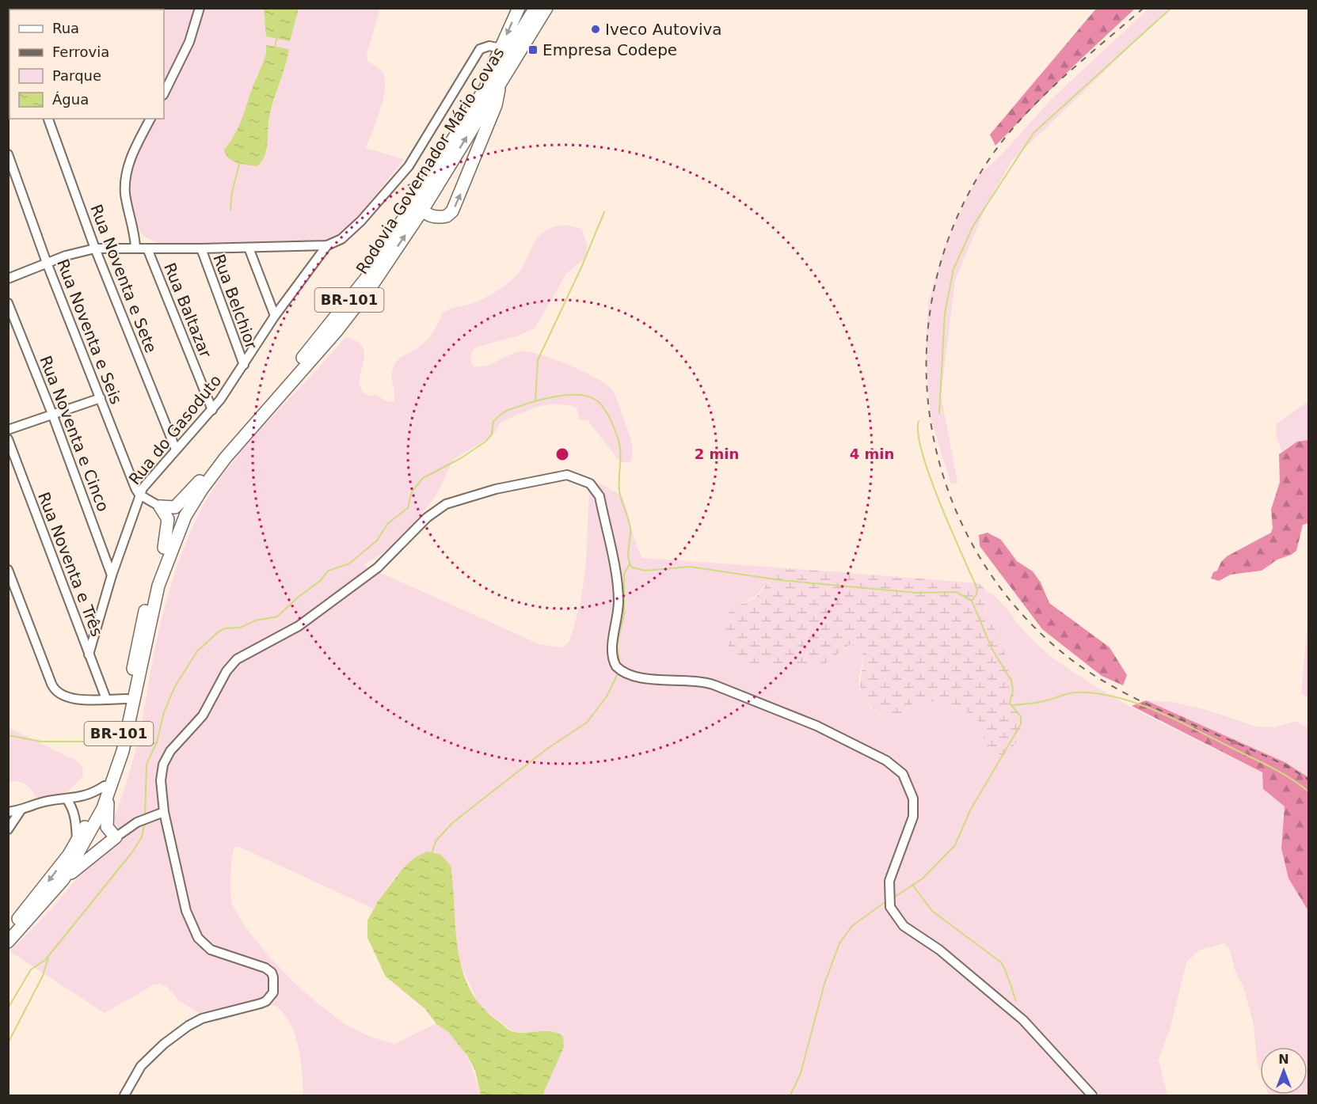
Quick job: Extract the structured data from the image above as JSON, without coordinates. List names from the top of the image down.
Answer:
{
  "streets": {
    "highway": ["Rodovia Governador Mário Covas", "BR-101"],
    "street": [
      "Rua Noventa e Sete",
      "Rua Belchior",
      "Rua Baltazar",
      "Rua Noventa e Seis",
      "Rua do Gasoduto",
      "Rua Noventa e Cinco",
      "Rua Noventa e Três"
    ]
  },
  "crossings": [
    ["Rua Noventa e Sete", "Rua do Gasoduto"],
    ["Rua Belchior", "Rua do Gasoduto"],
    ["Rua Baltazar", "Rua do Gasoduto"],
    ["Rua Noventa e Seis", "Rua do Gasoduto"],
    ["Rua do Gasoduto", "Rua Noventa e Cinco"],
    ["Rua do Gasoduto", "Rua Noventa e Três"]
  ],
  "places": {
    "other": ["Iveco Autoviva"],
    "transit": ["Empresa Codepe"]
  },
  "legend": [
    "Rua",
    "Ferrovia",
    "Parque",
    "Água"
  ],
  "north": "top",
  "rings": ["2 min", "4 min"]
}
